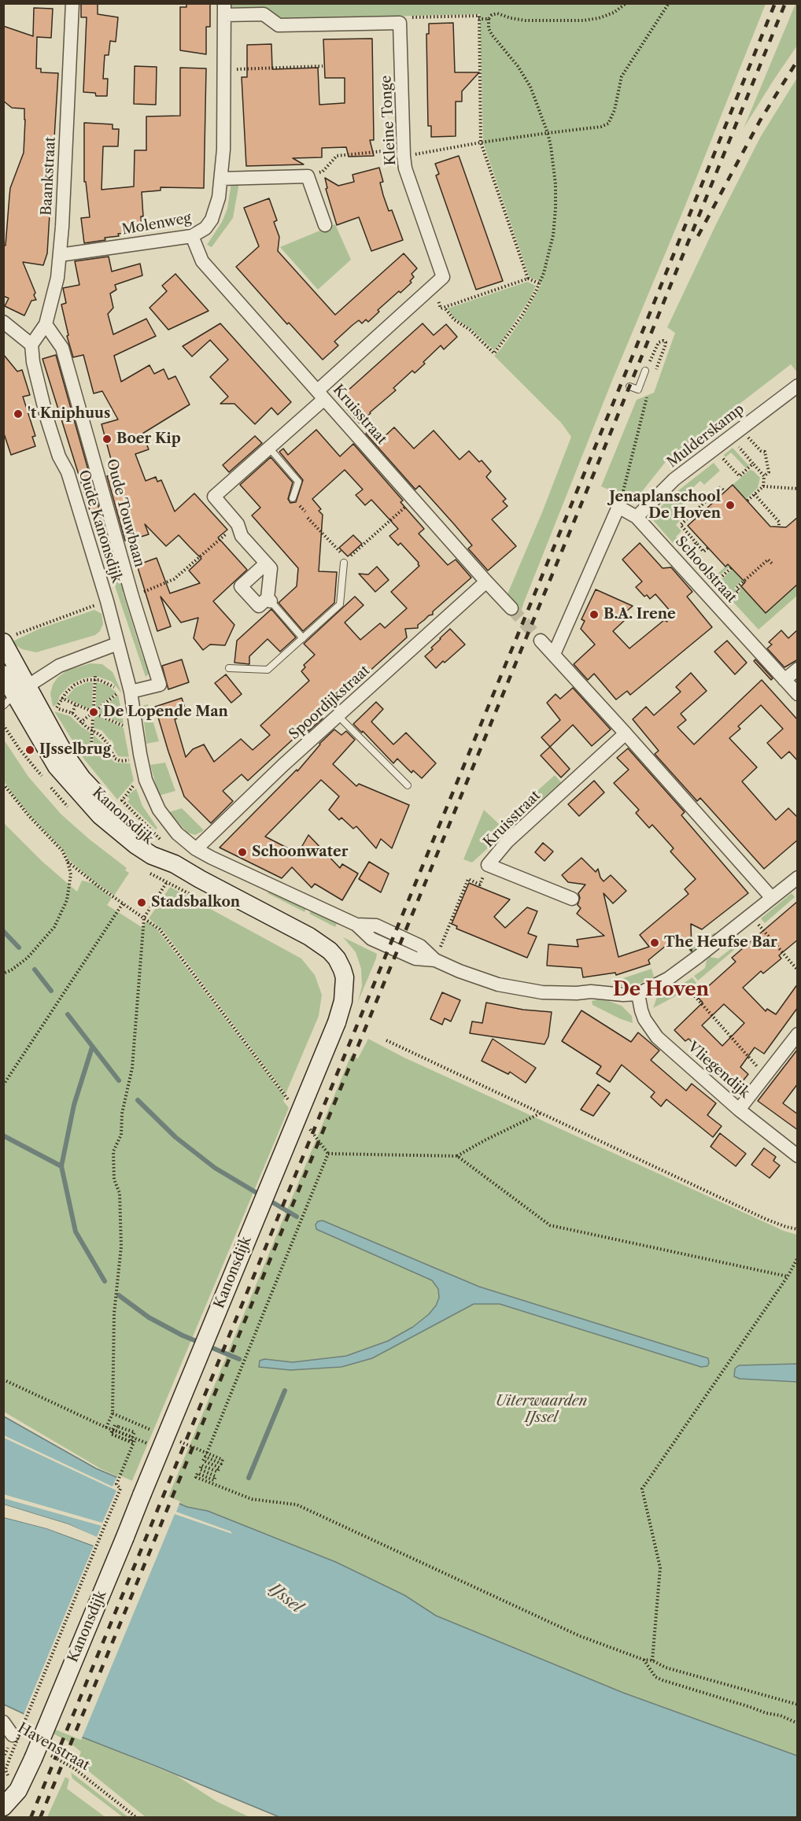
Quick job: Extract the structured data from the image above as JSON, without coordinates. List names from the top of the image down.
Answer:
{
  "streets": {
    "street": [
      "Kleine Tonge",
      "Baankstraat",
      "Molenweg",
      "Kruisstraat",
      "Mulderskamp",
      "Oude Touwbaan",
      "Oude Kanonsdijk",
      "Schoolstraat",
      "Spoordijkstraat",
      "Kanonsdijk",
      "Vliegendijk"
    ],
    "path": ["Havenstraat"]
  },
  "crossings": [
    ["Kleine Tonge", "Kruisstraat"],
    ["Baankstraat", "Molenweg"],
    ["Baankstraat", "Oude Touwbaan"],
    ["Baankstraat", "Oude Kanonsdijk"],
    ["Molenweg", "Kruisstraat"],
    ["Kruisstraat", "Spoordijkstraat"],
    ["Mulderskamp", "Schoolstraat"],
    ["Oude Touwbaan", "Oude Kanonsdijk"],
    ["Oude Kanonsdijk", "Spoordijkstraat"],
    ["Oude Kanonsdijk", "Vliegendijk"],
    ["Kanonsdijk", "Havenstraat"]
  ],
  "districts": ["De Hoven"],
  "water": ["IJssel"],
  "parks": ["Uiterwaarden IJssel"],
  "places": [
    "'t Kniphuus",
    "Boer Kip",
    "Jenaplanschool De Hoven",
    "B.A. Irene",
    "De Lopende Man",
    "IJsselbrug",
    "Schoonwater",
    "Stadsbalkon",
    "The Heufse Bar"
  ]
}
